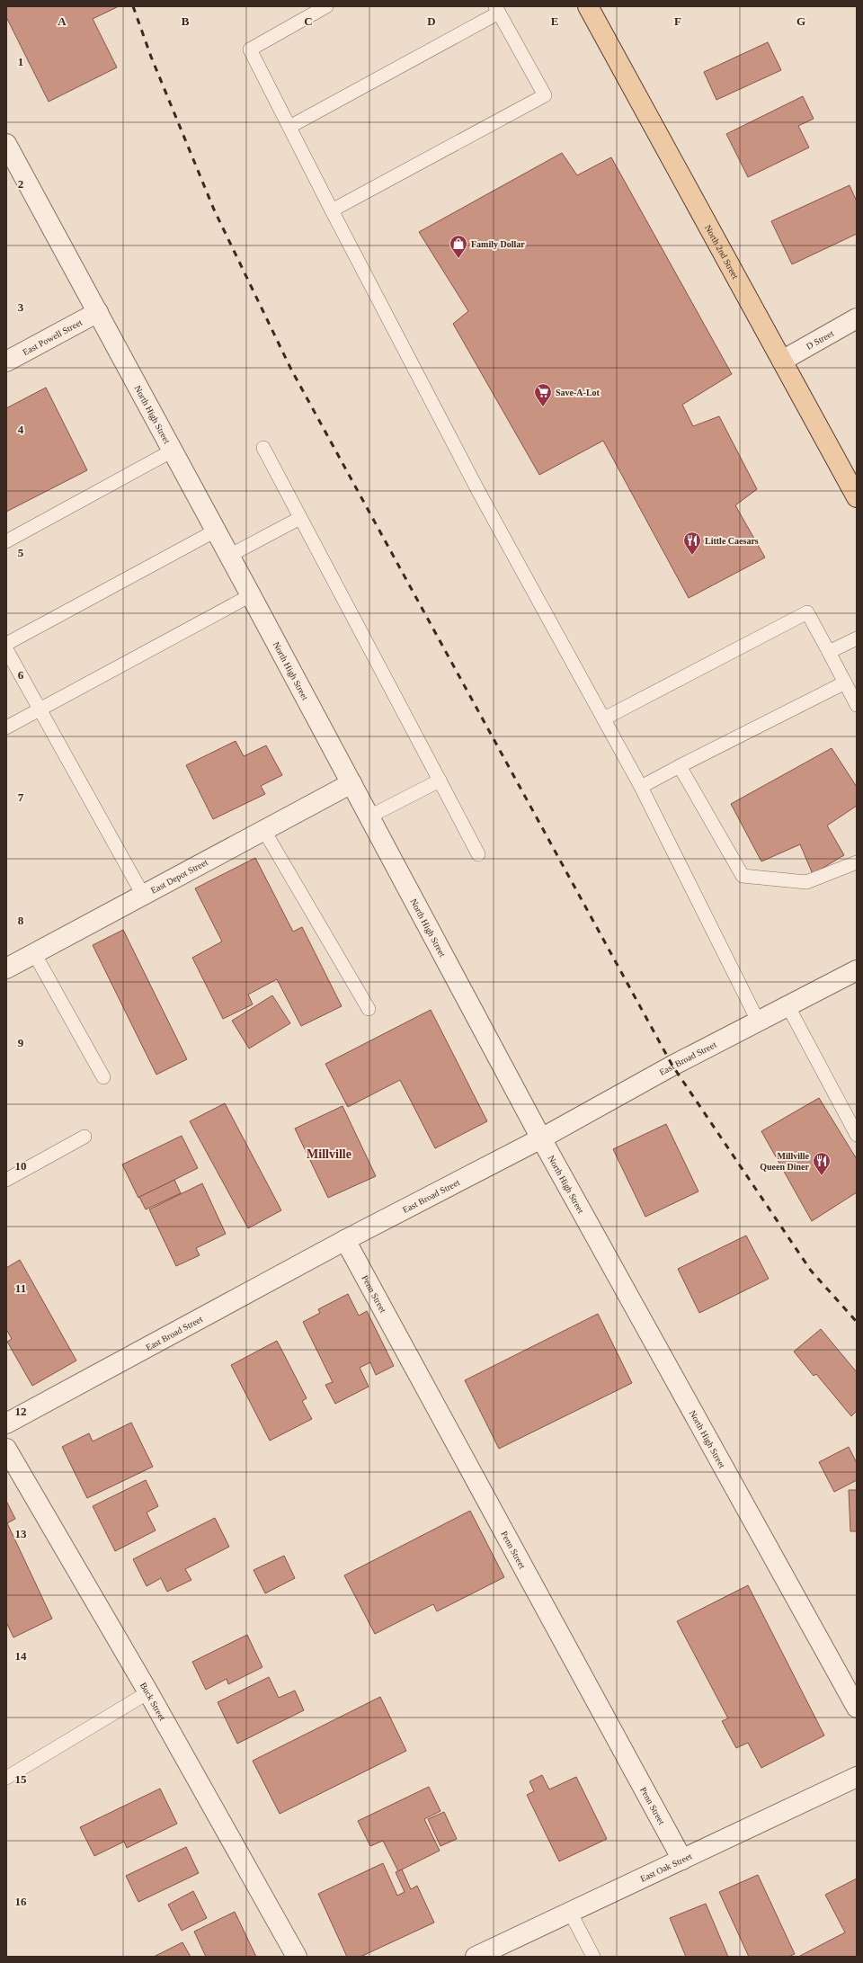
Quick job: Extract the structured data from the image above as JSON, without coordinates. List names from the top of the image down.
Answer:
{
  "streets": {
    "main road": ["North 2nd Street"],
    "street": [
      "East Powell Street",
      "D Street",
      "North High Street",
      "East Depot Street",
      "East Broad Street",
      "Penn Street",
      "Buck Street",
      "East Oak Street"
    ]
  },
  "crossings": [
    ["North 2nd Street", "D Street"],
    ["East Powell Street", "North High Street"],
    ["North High Street", "East Depot Street"],
    ["North High Street", "East Broad Street"],
    ["East Broad Street", "Penn Street"],
    ["Penn Street", "East Oak Street"]
  ],
  "districts": ["Millville"],
  "places": {
    "shop": ["Family Dollar"],
    "supermarket": ["Save-A-Lot"],
    "restaurant": ["Little Caesars", "Millville Queen Diner"]
  },
  "grid": {
    "columns": [
      "A",
      "B",
      "C",
      "D",
      "E",
      "F",
      "G"
    ],
    "rows": [
      "1",
      "2",
      "3",
      "4",
      "5",
      "6",
      "7",
      "8",
      "9",
      "10",
      "11",
      "12",
      "13",
      "14",
      "15",
      "16"
    ]
  }
}
